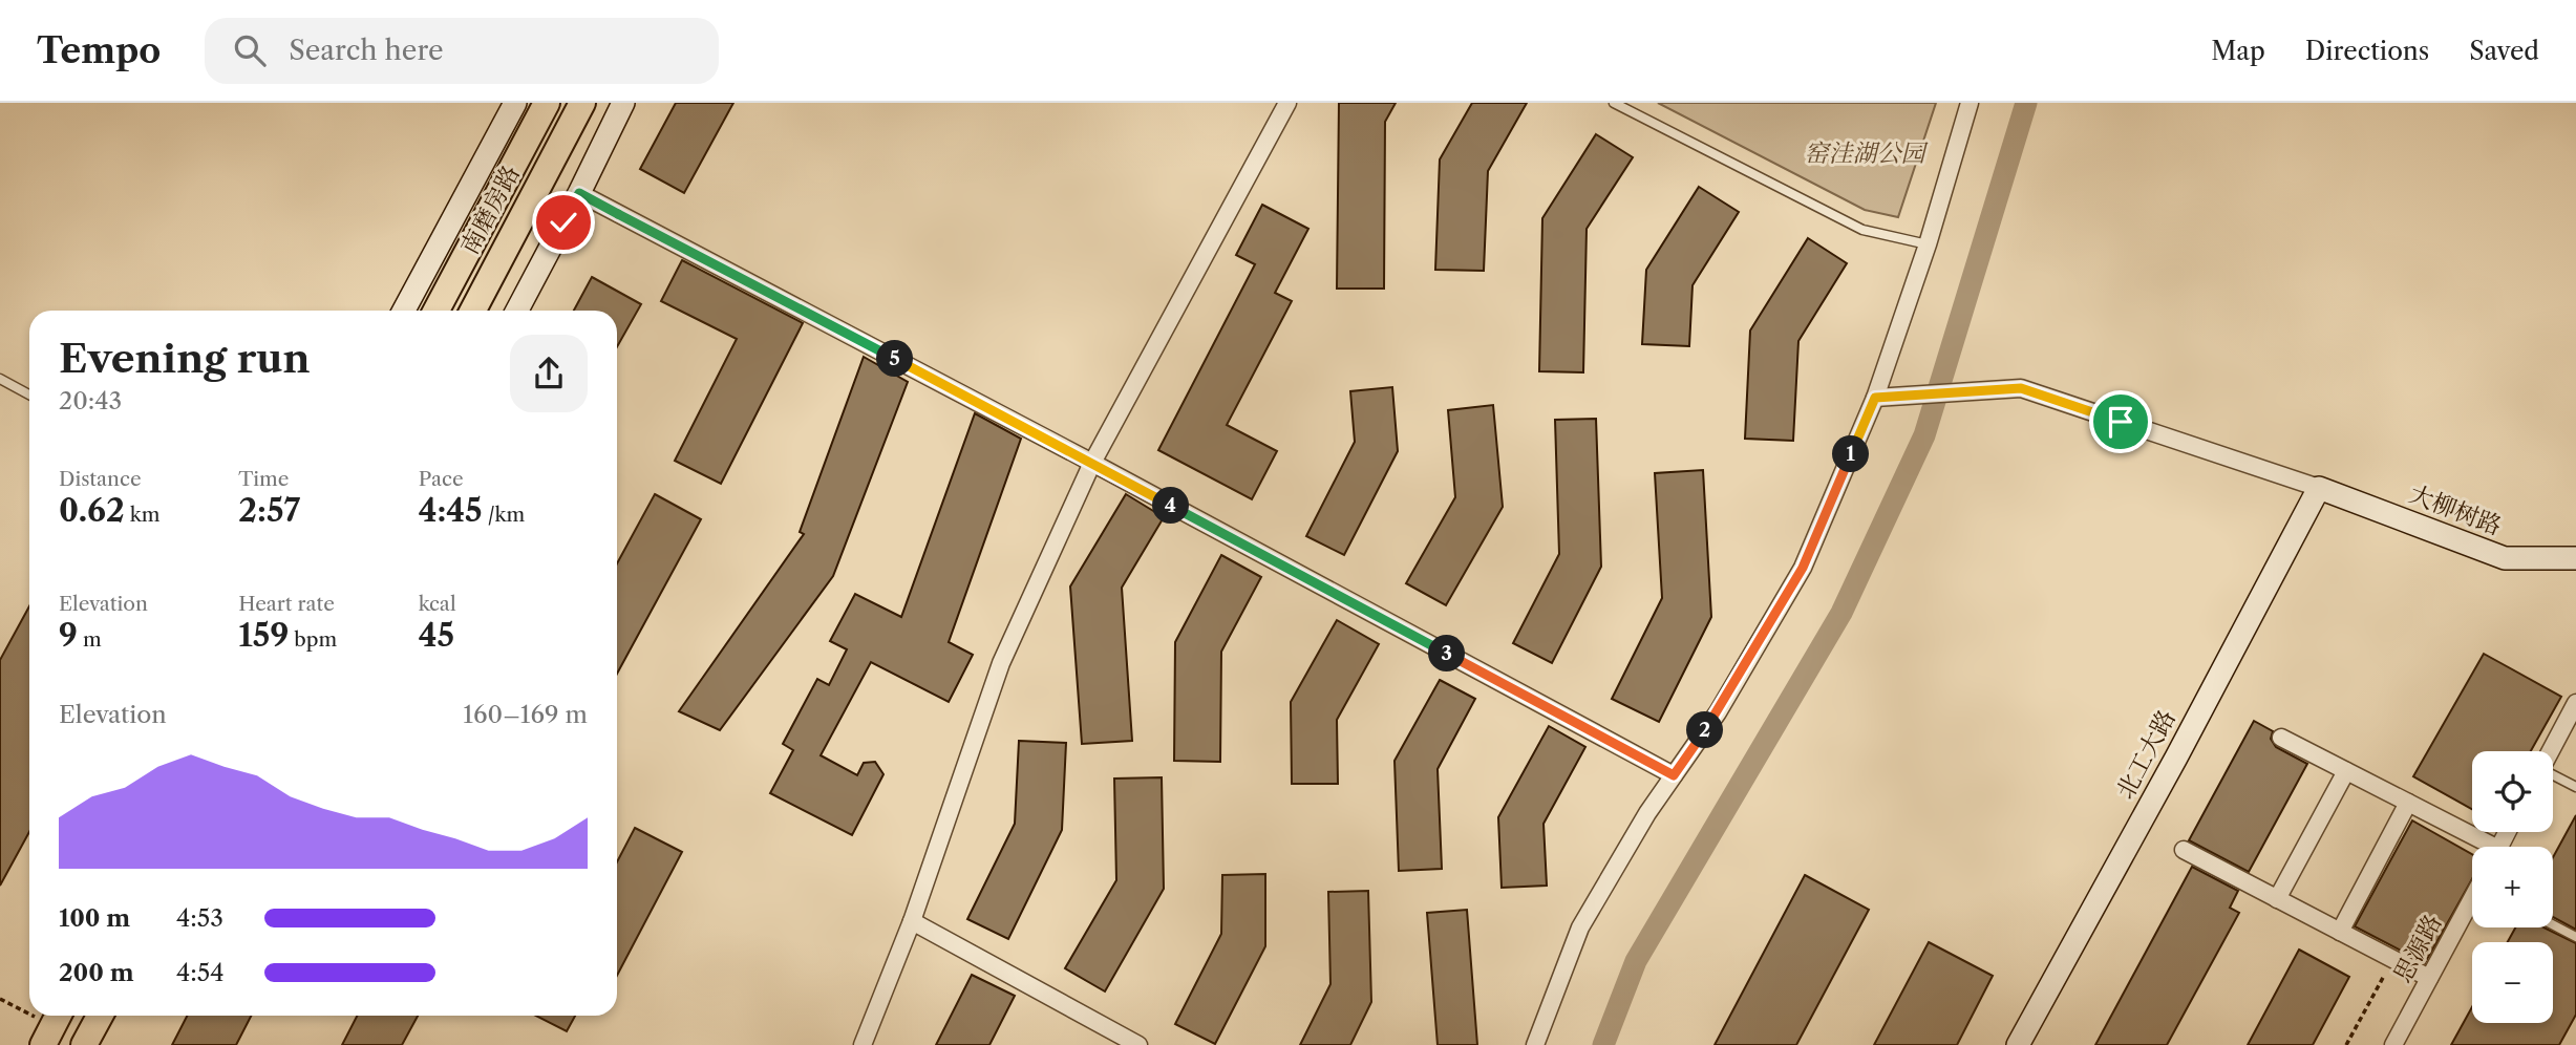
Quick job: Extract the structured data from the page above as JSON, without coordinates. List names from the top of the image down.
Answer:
{
  "streets": {
    "main road": ["南磨房路"],
    "street": ["大柳树路", "北工大路", "思源路"]
  },
  "crossings": [
    ["大柳树路", "北工大路"]
  ],
  "parks": ["窑洼湖公园"],
  "page": {
    "header": "Tempo",
    "search": "Search here",
    "nav": ["Map", "Directions", "Saved"],
    "heading": ["Evening run", "20:43"],
    "pins": [
      "5",
      "1",
      "4",
      "3",
      "2"
    ],
    "stats": [
      ["Distance", "0.62 km"],
      ["Time", "2:57"],
      ["Pace", "4:45 /km"],
      ["Elevation", "9 m"],
      ["Heart rate", "159 bpm"],
      ["kcal", "45"]
    ],
    "chart": ["Elevation", "160–169 m"],
    "map_buttons": ["+", "−"],
    "list": [
      {
        "name": "100 m",
        "note": "4:53"
      },
      {
        "name": "200 m",
        "note": "4:54"
      }
    ]
  }
}
